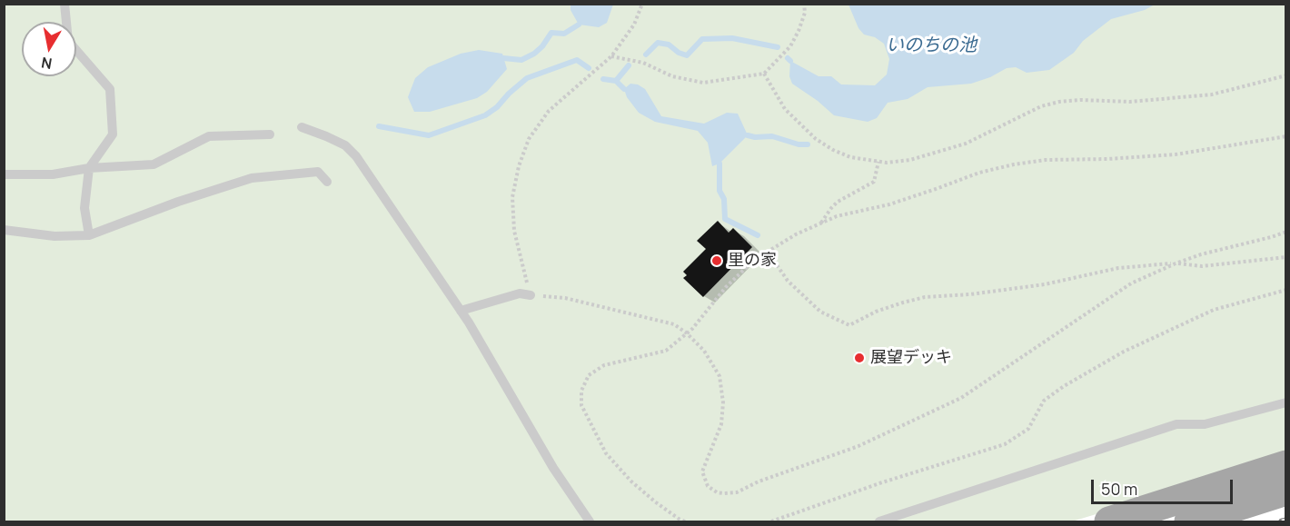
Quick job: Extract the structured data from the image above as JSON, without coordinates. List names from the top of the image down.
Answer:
{
  "water": ["いのちの池"],
  "places": ["里の家", "展望デッキ"],
  "scale_bar": "50 m",
  "north": "bottom"
}
